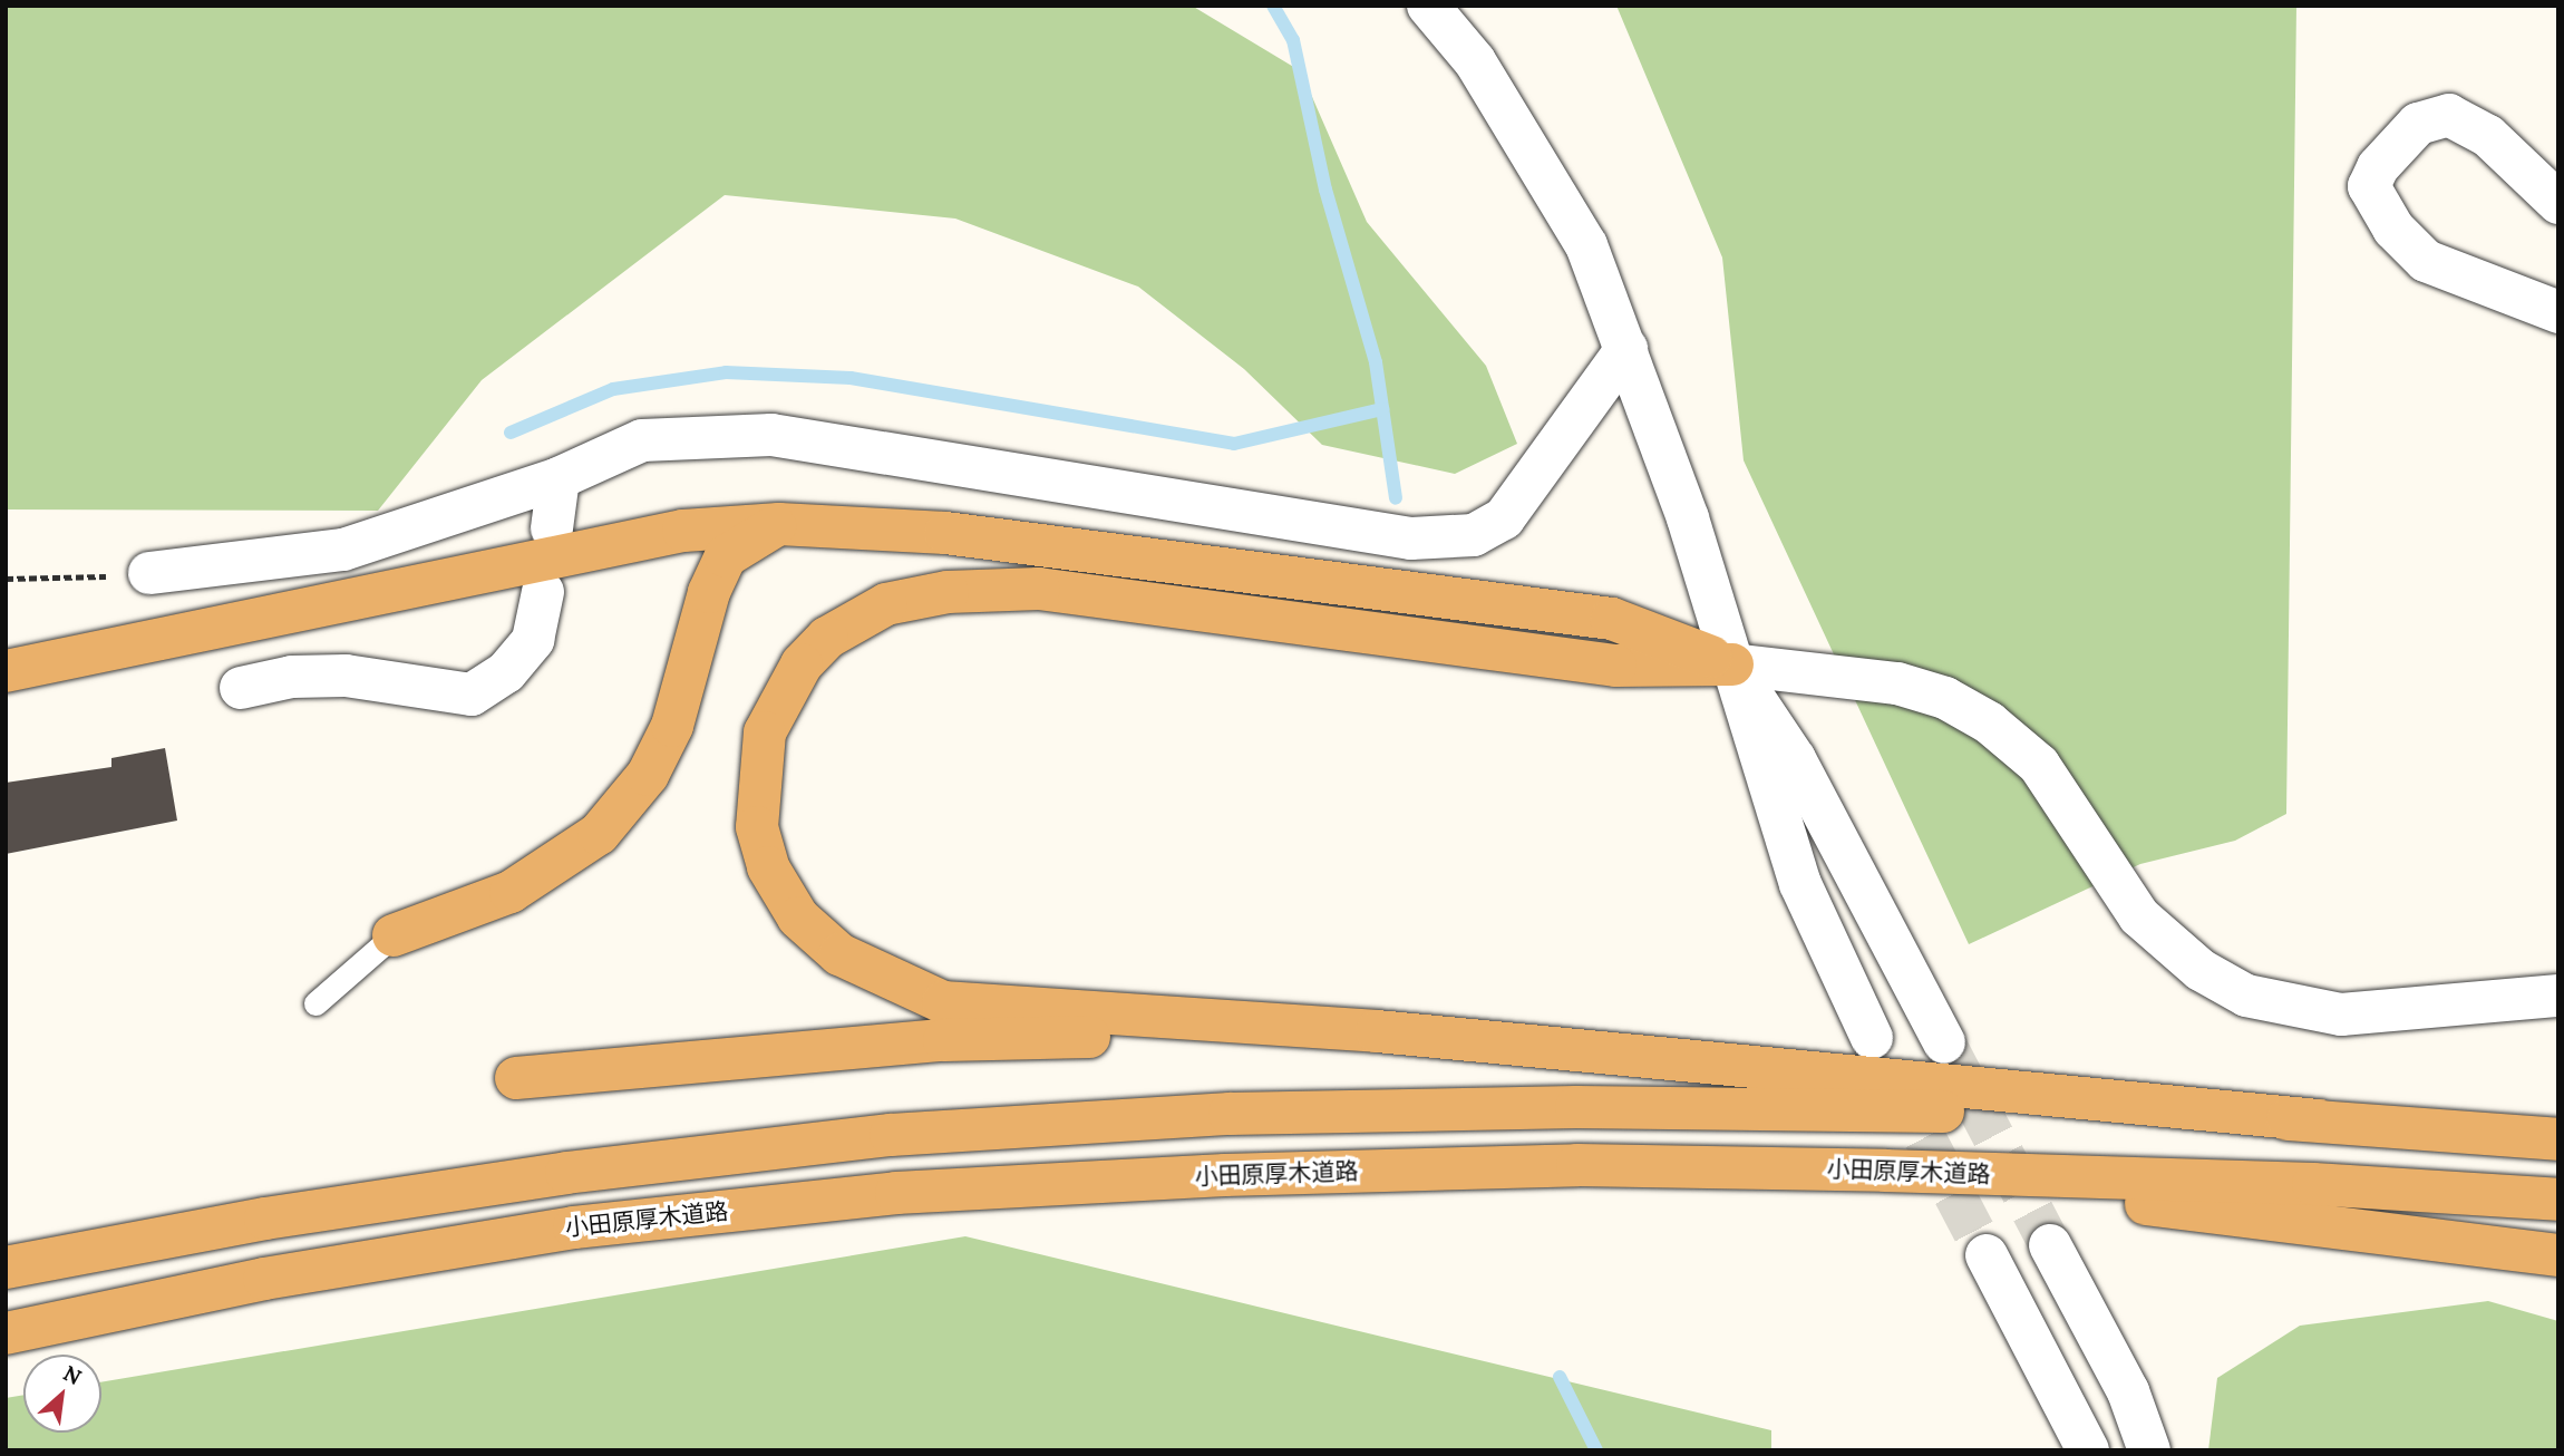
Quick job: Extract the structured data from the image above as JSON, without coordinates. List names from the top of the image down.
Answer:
{
  "streets": {
    "highway": ["小田原厚木道路"]
  },
  "north": "top right"
}
